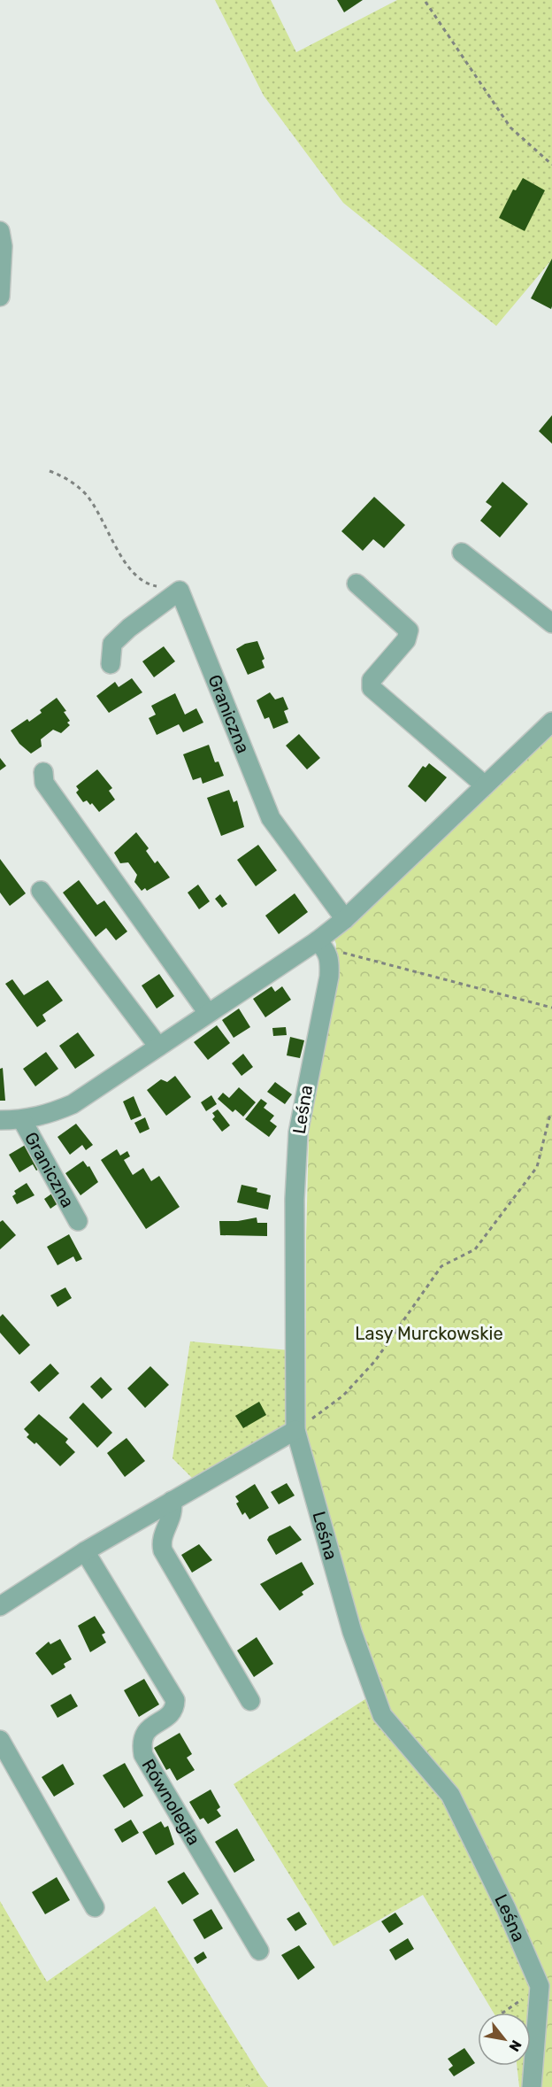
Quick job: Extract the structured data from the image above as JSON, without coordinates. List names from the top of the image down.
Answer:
{
  "streets": {
    "street": ["Graniczna", "Leśna", "Równoległa"]
  },
  "crossings": [
    ["Graniczna", "Leśna"]
  ],
  "parks": ["Lasy Murckowskie"],
  "north": "bottom right"
}
